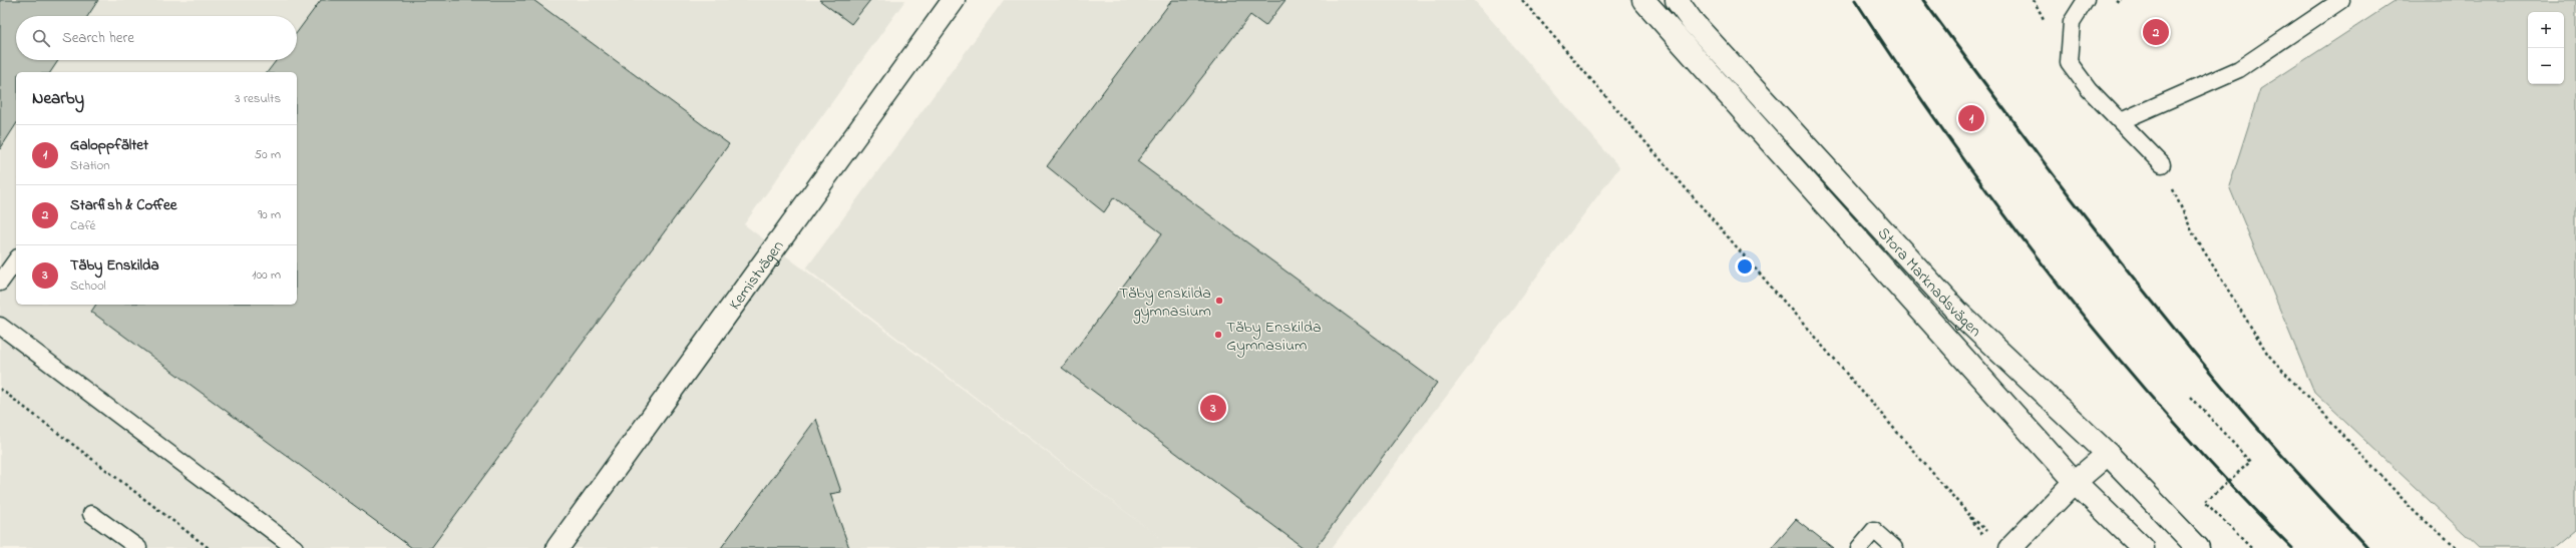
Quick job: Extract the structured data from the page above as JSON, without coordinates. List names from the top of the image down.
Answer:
{
  "streets": {
    "street": ["Kemistvägen", "Stora Marknadsvägen"]
  },
  "places": ["Täby enskilda gymnasium", "Täby Enskilda Gymnasium"],
  "page": {
    "map_buttons": ["+", "−"],
    "search": "Search here",
    "pins": ["2", "1", "3"],
    "heading": ["Nearby", "3 results"],
    "list": [
      {
        "mark": "1",
        "name": "Galoppfältet",
        "note": "Station",
        "value": "50 m"
      },
      {
        "mark": "2",
        "name": "Starfish & Coffee",
        "note": "Café",
        "value": "90 m"
      },
      {
        "mark": "3",
        "name": "Täby Enskilda",
        "note": "School",
        "value": "100 m"
      }
    ]
  }
}
